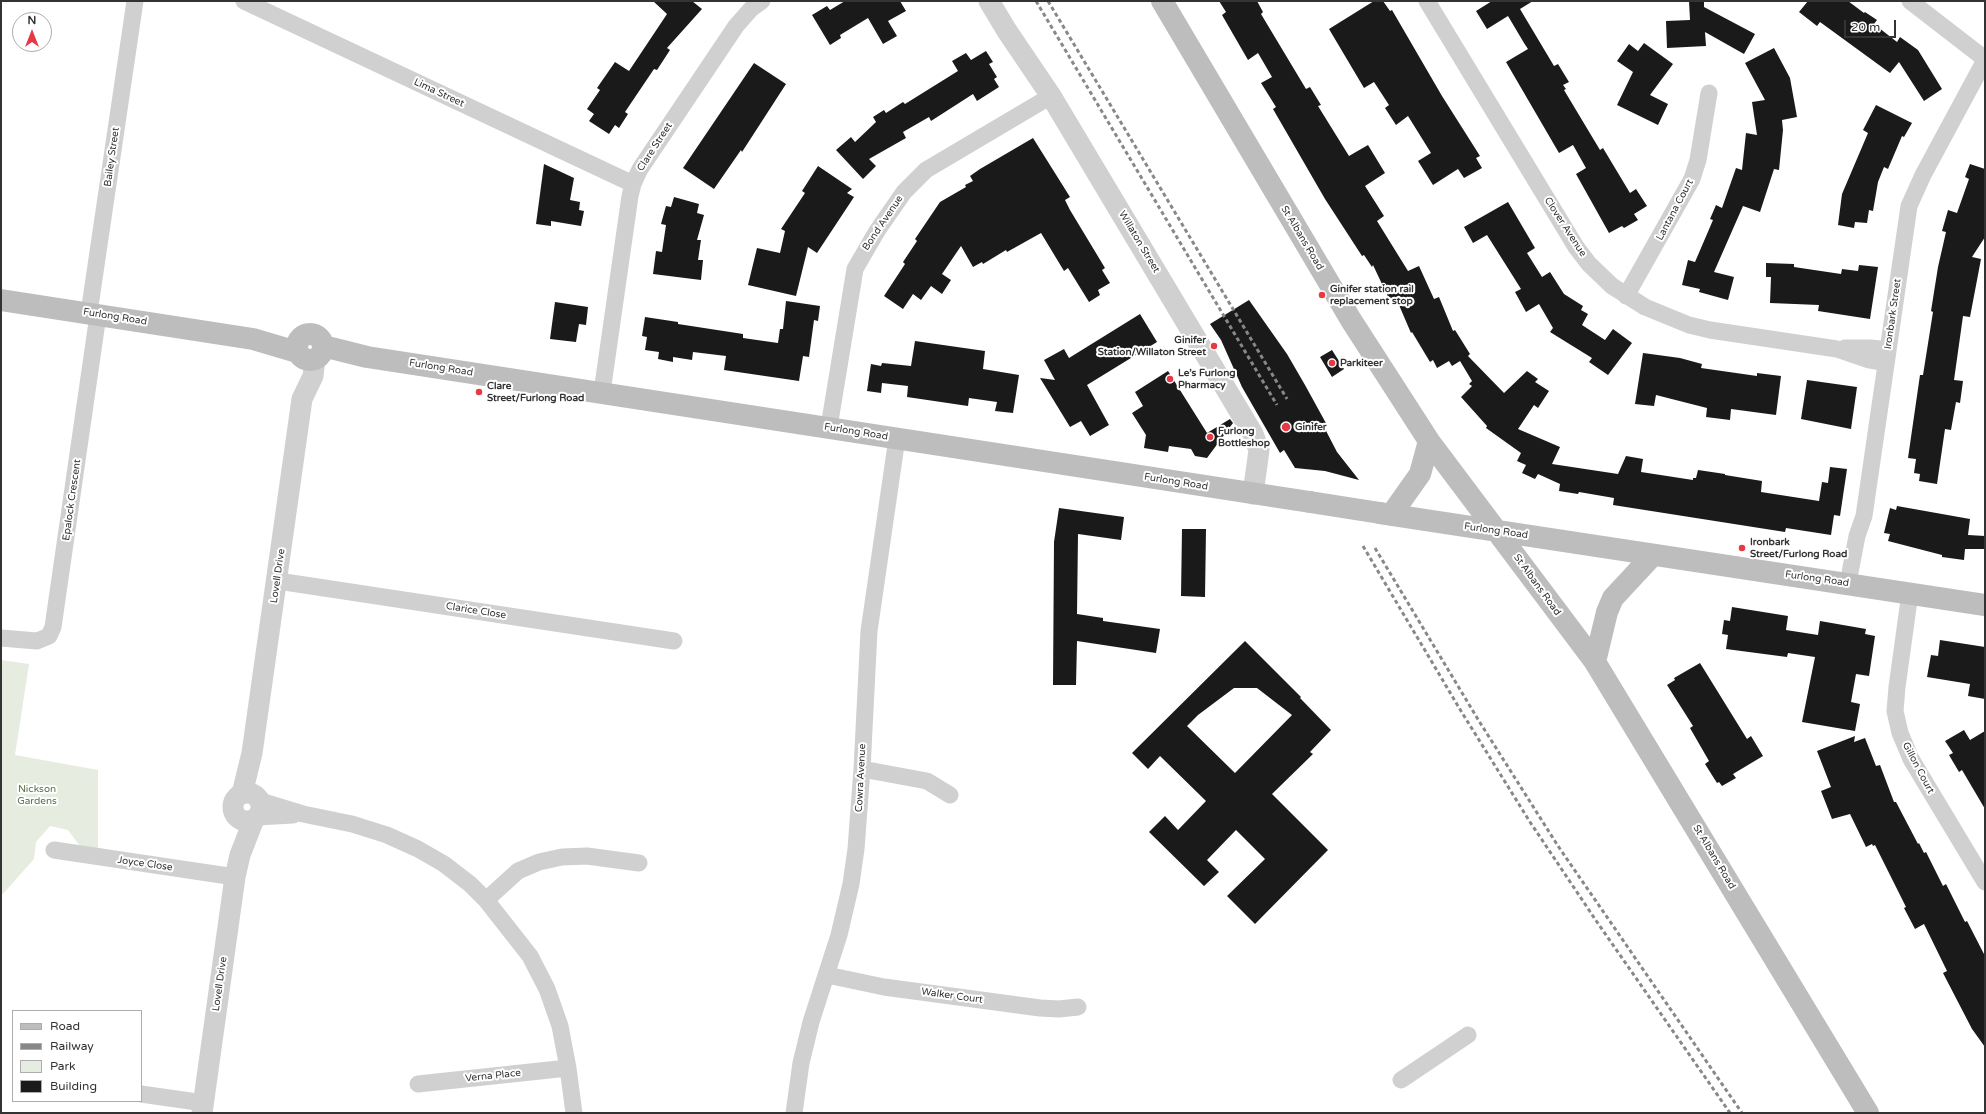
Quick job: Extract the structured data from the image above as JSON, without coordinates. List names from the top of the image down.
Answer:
{
  "streets": {
    "main road": ["St Albans Road", "Furlong Road"],
    "street": [
      "Lima Street",
      "Clare Street",
      "Bailey Street",
      "Lantana Court",
      "Bond Avenue",
      "Clover Avenue",
      "Willaton Street",
      "Ironbark Street",
      "Epalock Crescent",
      "Lovell Drive",
      "Clarice Close",
      "Gillon Court",
      "Cowra Avenue",
      "Joyce Close",
      "Walker Court",
      "Verna Place"
    ]
  },
  "crossings": [
    ["Lima Street", "Clare Street"],
    ["Clare Street", "Furlong Road"],
    ["Bailey Street", "Furlong Road"],
    ["Bailey Street", "Epalock Crescent"],
    ["Lantana Court", "Clover Avenue"],
    ["Bond Avenue", "Willaton Street"],
    ["Bond Avenue", "Furlong Road"],
    ["Clover Avenue", "Ironbark Street"],
    ["St Albans Road", "Furlong Road"],
    ["Willaton Street", "Furlong Road"],
    ["Ironbark Street", "Furlong Road"],
    ["Furlong Road", "Epalock Crescent"],
    ["Furlong Road", "Lovell Drive"],
    ["Furlong Road", "Gillon Court"],
    ["Furlong Road", "Cowra Avenue"],
    ["Lovell Drive", "Clarice Close"],
    ["Lovell Drive", "Joyce Close"],
    ["Cowra Avenue", "Walker Court"]
  ],
  "parks": ["Nickson Gardens"],
  "places": [
    "Ginifer station rail replacement stop",
    "Ginifer Station/Willaton Street",
    "Parkiteer",
    "Le’s Furlong Pharmacy",
    "Clare Street/Furlong Road",
    "Ginifer",
    "Furlong Bottleshop",
    "Ironbark Street/Furlong Road"
  ],
  "legend": [
    "Road",
    "Railway",
    "Park",
    "Building"
  ],
  "scale_bar": "20 m",
  "north": "top"
}
